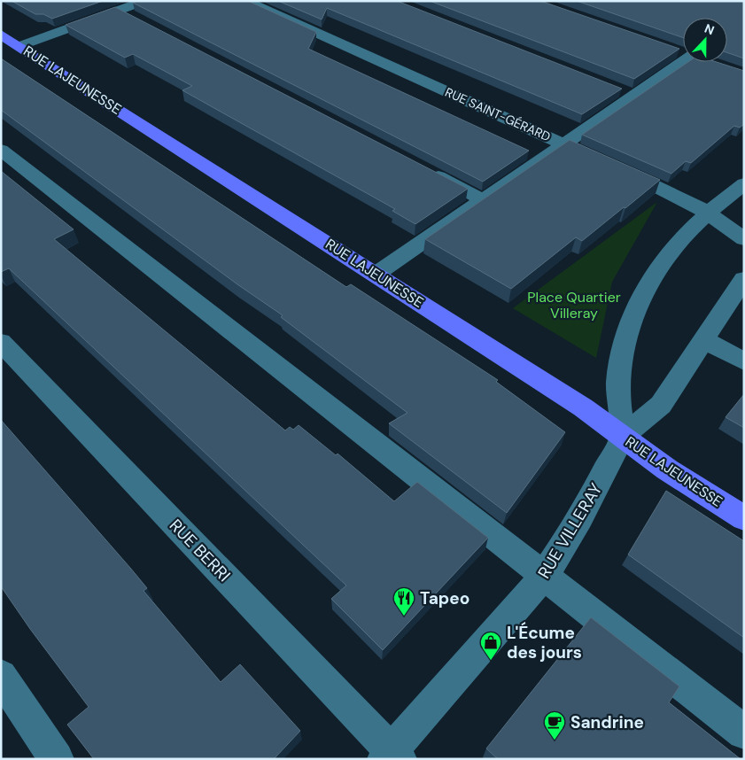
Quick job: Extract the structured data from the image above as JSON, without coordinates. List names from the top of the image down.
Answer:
{
  "streets": {
    "main road": ["RUE LAJEUNESSE"],
    "street": ["RUE SAINT-GÉRARD", "RUE VILLERAY", "RUE BERRI"]
  },
  "crossings": [
    ["RUE LAJEUNESSE", "RUE VILLERAY"],
    ["RUE VILLERAY", "RUE BERRI"]
  ],
  "parks": ["Place Quartier Villeray"],
  "places": {
    "restaurant": ["Tapeo"],
    "shop": ["L'Écume des jours"],
    "cafe": ["Sandrine"]
  },
  "north": "top"
}
